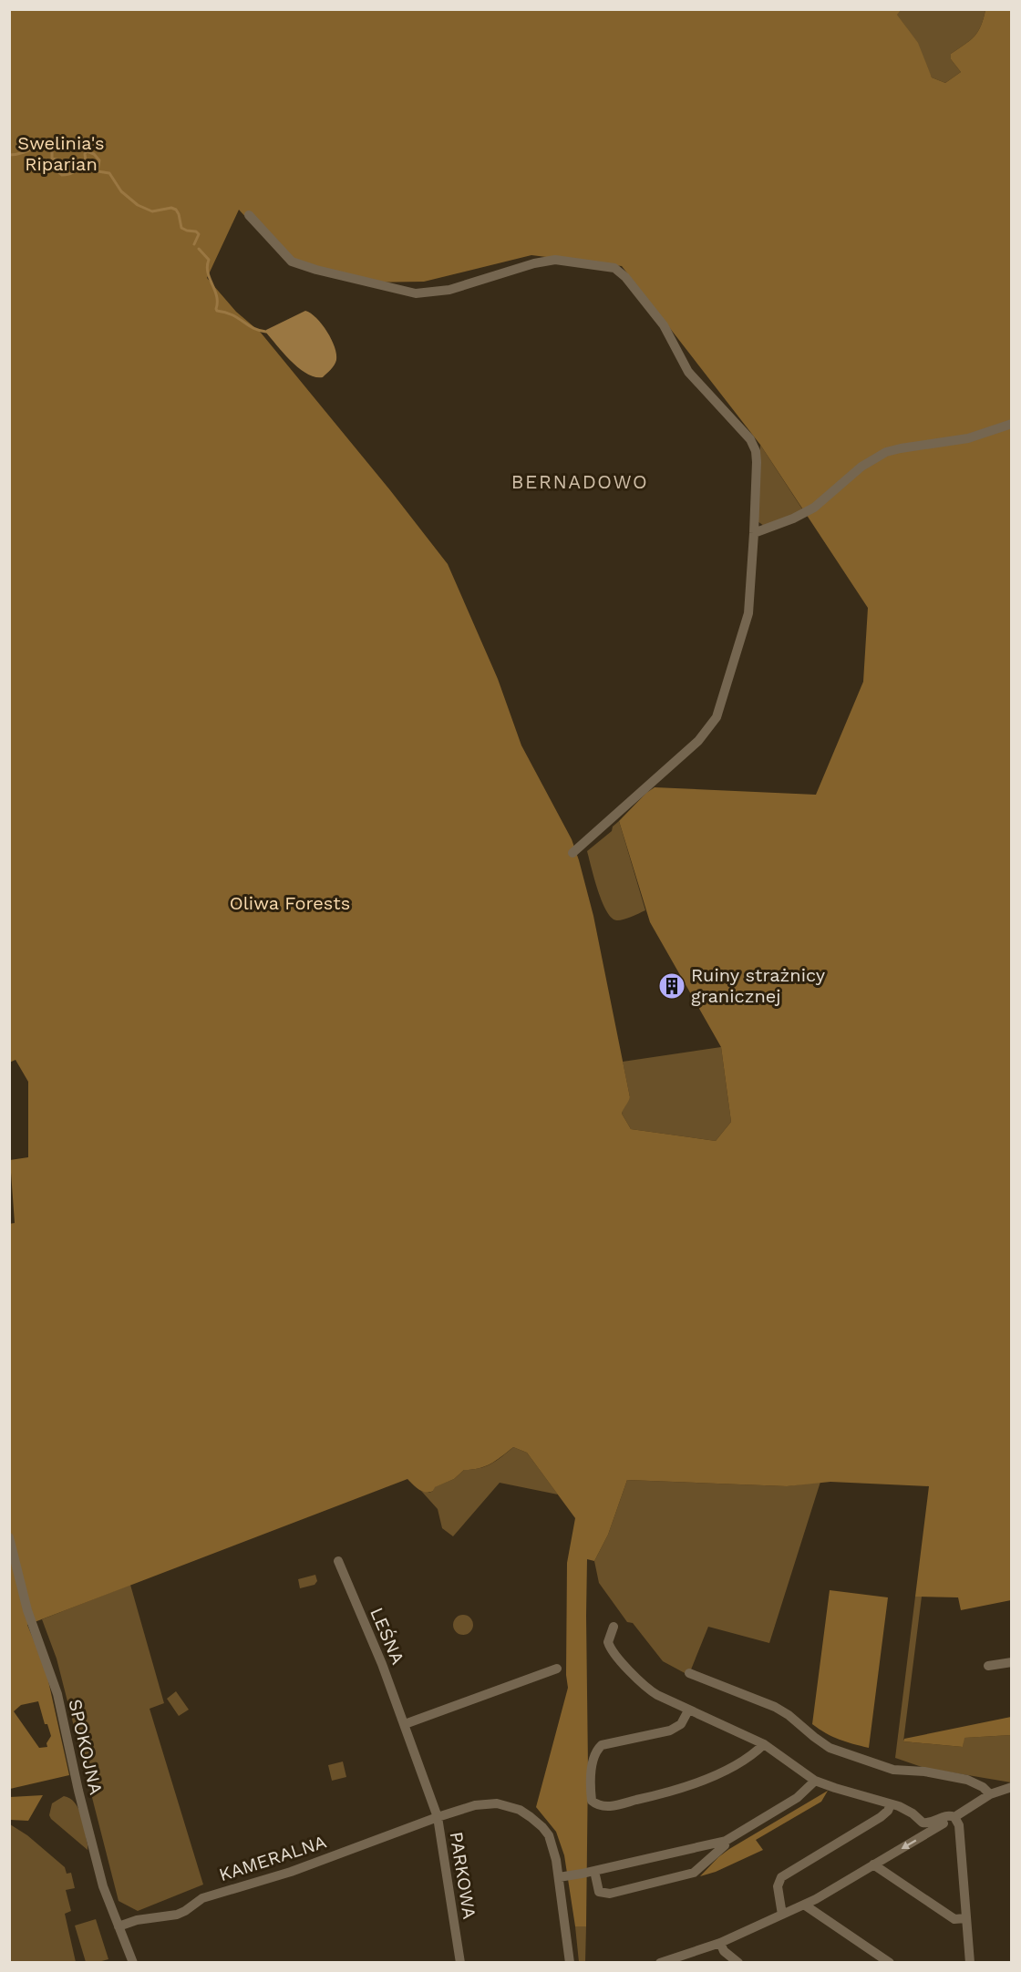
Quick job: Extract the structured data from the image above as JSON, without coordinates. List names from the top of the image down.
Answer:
{
  "streets": {
    "street": [
      "LEŚNA",
      "SPOKOJNA",
      "KAMERALNA",
      "PARKOWA"
    ]
  },
  "crossings": [
    ["LEŚNA", "KAMERALNA"],
    ["LEŚNA", "PARKOWA"],
    ["SPOKOJNA", "KAMERALNA"],
    ["KAMERALNA", "PARKOWA"]
  ],
  "districts": ["BERNADOWO"],
  "parks": ["Swelinia's Riparian", "Oliwa Forests"],
  "places": {
    "building": ["Ruiny strażnicy granicznej"]
  }
}
